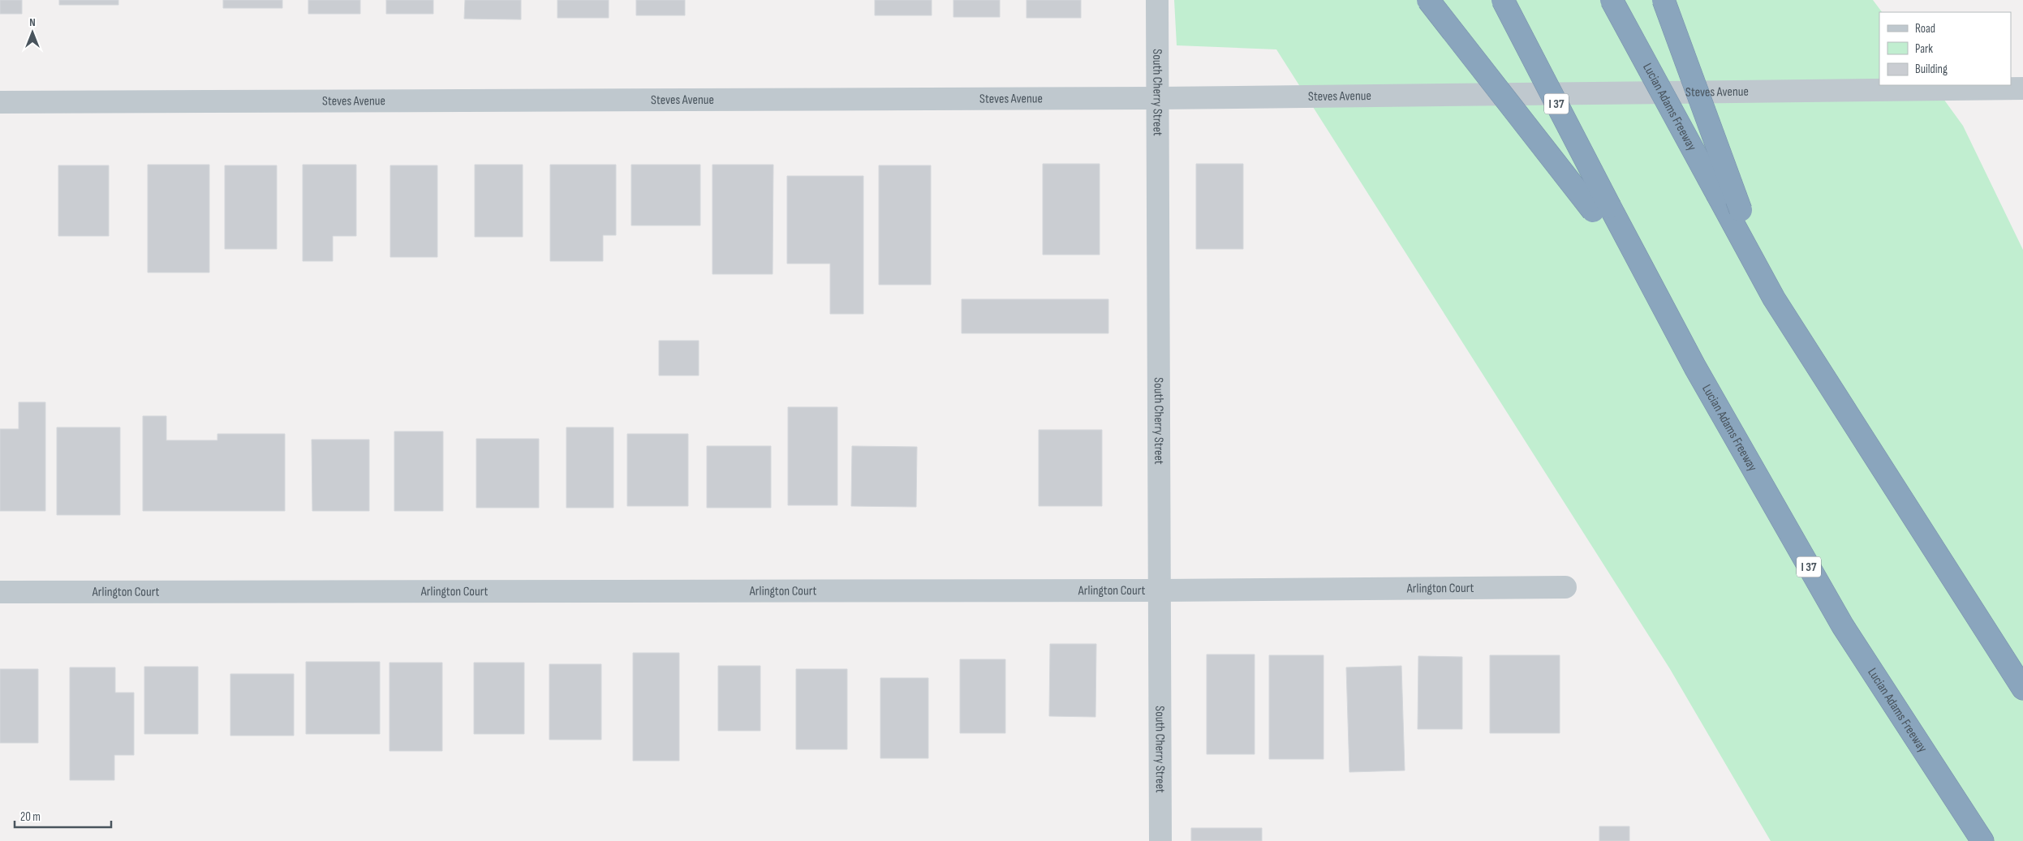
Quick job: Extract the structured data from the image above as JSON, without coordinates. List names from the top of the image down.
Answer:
{
  "streets": {
    "highway": ["I 37", "Lucian Adams Freeway"],
    "street": ["Steves Avenue", "South Cherry Street", "Arlington Court"]
  },
  "crossings": [
    ["Steves Avenue", "South Cherry Street"],
    ["South Cherry Street", "Arlington Court"]
  ],
  "legend": ["Road", "Park", "Building"],
  "scale_bar": "20 m",
  "north": "top"
}
